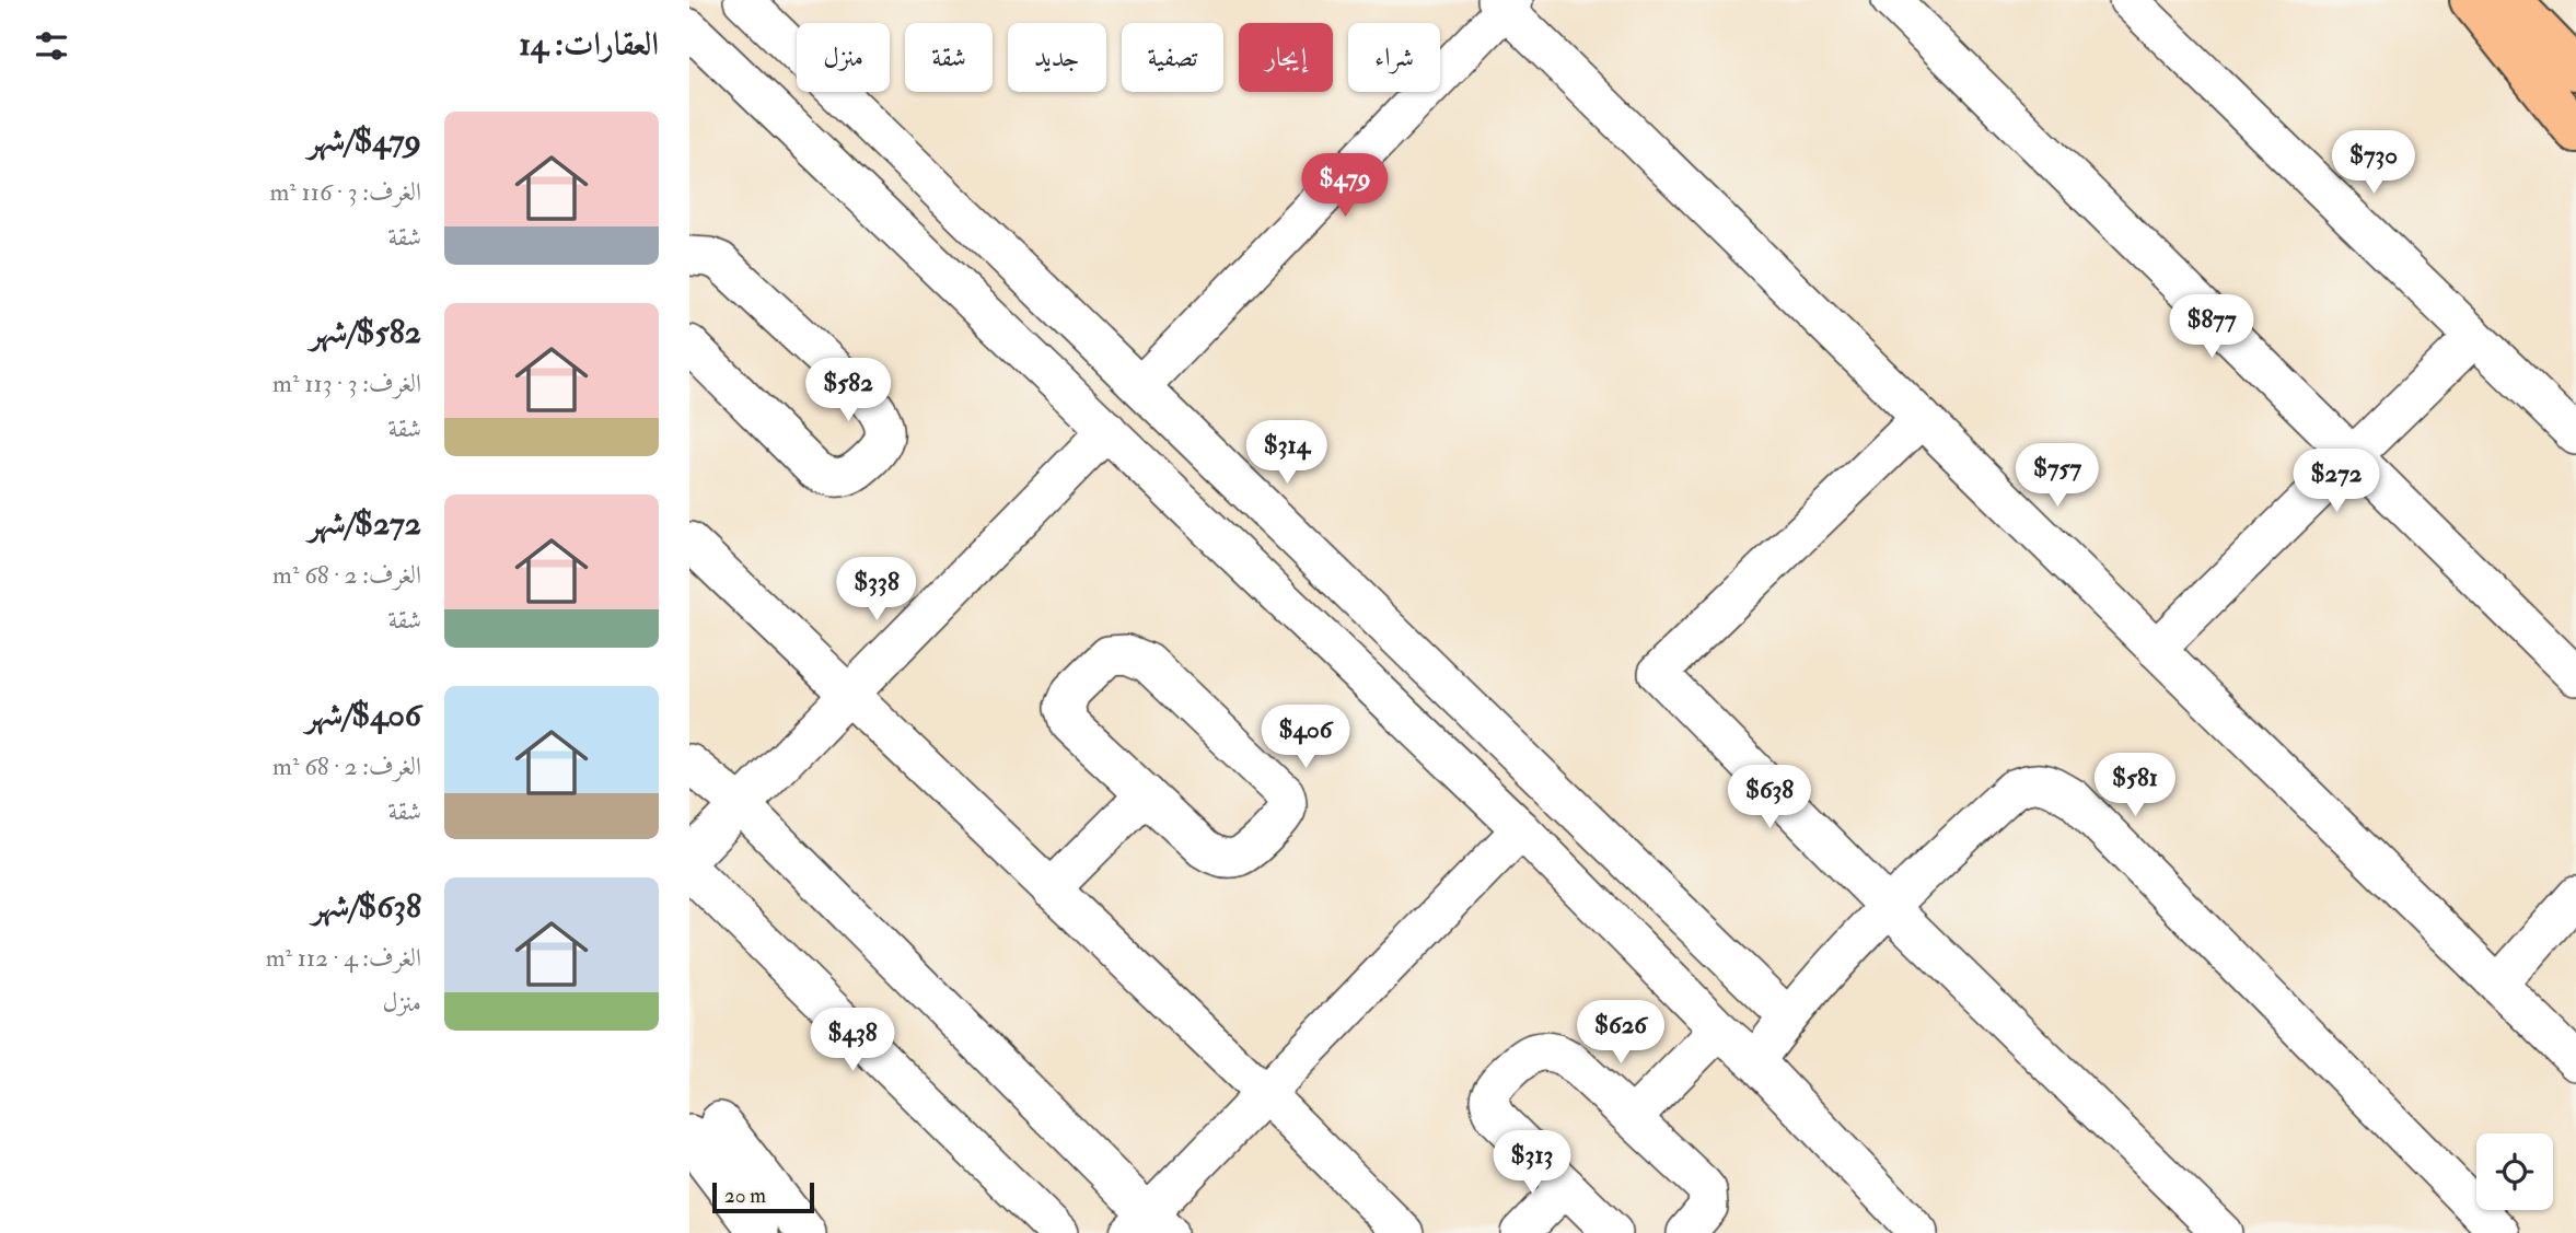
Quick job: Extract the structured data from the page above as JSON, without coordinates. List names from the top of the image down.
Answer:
{
  "scale_bar": "20 m",
  "page": {
    "heading": "العقارات: 14",
    "chip": [
      "شراء",
      "إيجار",
      "تصفية",
      "جديد",
      "شقة",
      "منزل"
    ],
    "list": [
      {
        "name": "$479/شهر",
        "note": "الغرف: 3 · 116 m² · شقة"
      },
      {
        "name": "$582/شهر",
        "note": "الغرف: 3 · 113 m² · شقة"
      },
      {
        "name": "$272/شهر",
        "note": "الغرف: 2 · 68 m² · شقة"
      },
      {
        "name": "$406/شهر",
        "note": "الغرف: 2 · 68 m² · شقة"
      },
      {
        "name": "$638/شهر",
        "note": "الغرف: 4 · 112 m² · منزل"
      }
    ],
    "price": [
      "$730",
      "$479",
      "$877",
      "$582",
      "$314",
      "$757",
      "$272",
      "$338",
      "$406",
      "$581",
      "$638",
      "$626",
      "$438",
      "$313"
    ],
    "scale": "20 m"
  }
}
